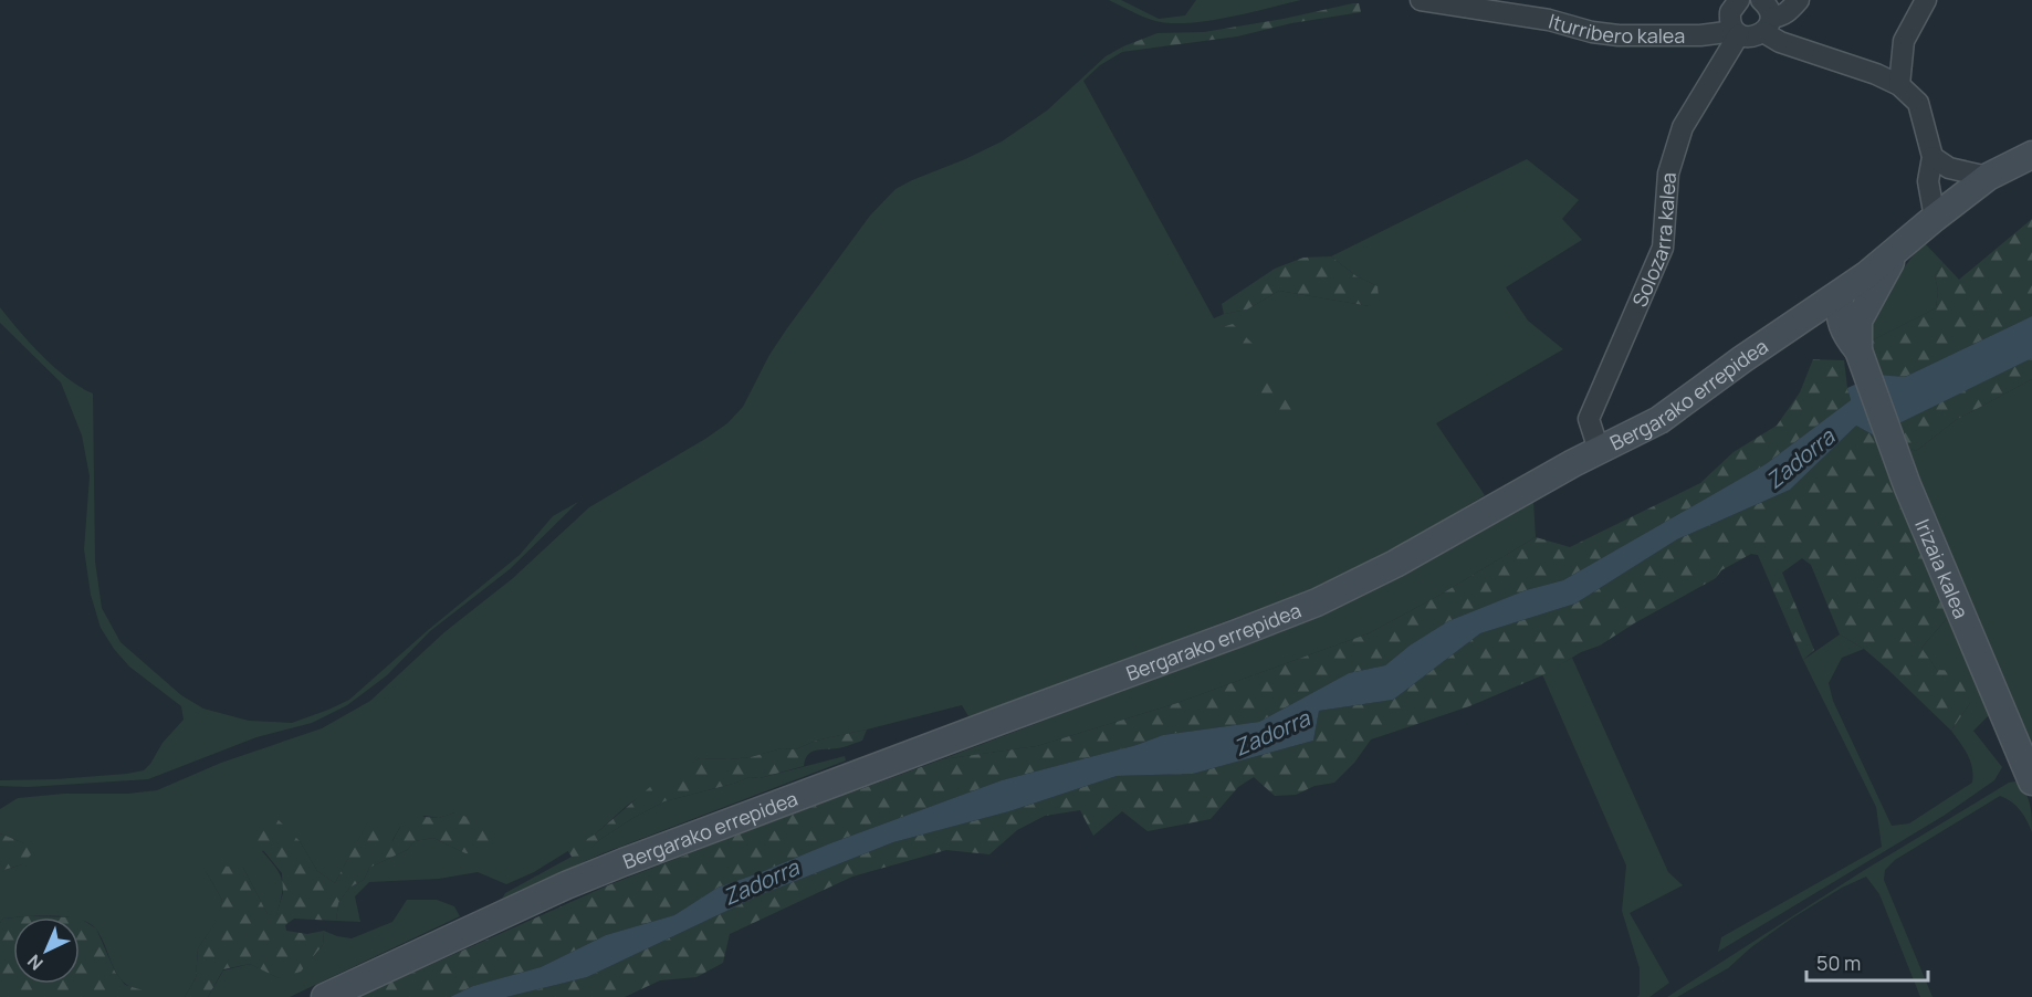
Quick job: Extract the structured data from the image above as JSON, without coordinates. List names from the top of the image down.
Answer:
{
  "streets": {
    "street": [
      "Iturribero kalea",
      "Solozarra kalea",
      "Bergarako errepidea",
      "Irizaia kalea"
    ]
  },
  "crossings": [
    ["Iturribero kalea", "Solozarra kalea"],
    ["Solozarra kalea", "Bergarako errepidea"],
    ["Bergarako errepidea", "Irizaia kalea"]
  ],
  "water": ["Zadorra"],
  "scale_bar": "50 m",
  "north": "bottom left"
}
